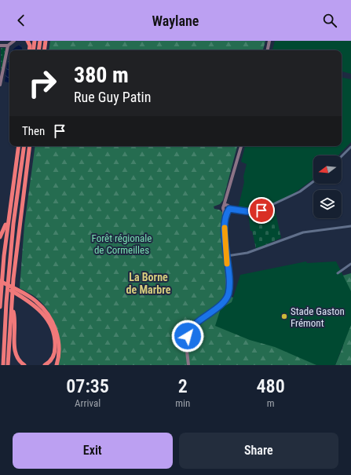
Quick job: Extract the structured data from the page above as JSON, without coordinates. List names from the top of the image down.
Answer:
{
  "districts": ["La Borne de Marbre"],
  "parks": ["Forêt régionale de Cormeilles"],
  "places": ["Stade Gaston Frémont"],
  "north": "left",
  "page": {
    "header": "Waylane",
    "turn": ["380 m", "Rue Guy Patin"],
    "then": "Then",
    "eta": [
      "07:35",
      "Arrival",
      "2",
      "min",
      "480",
      "m"
    ],
    "buttons": ["Exit", "Share"]
  }
}
